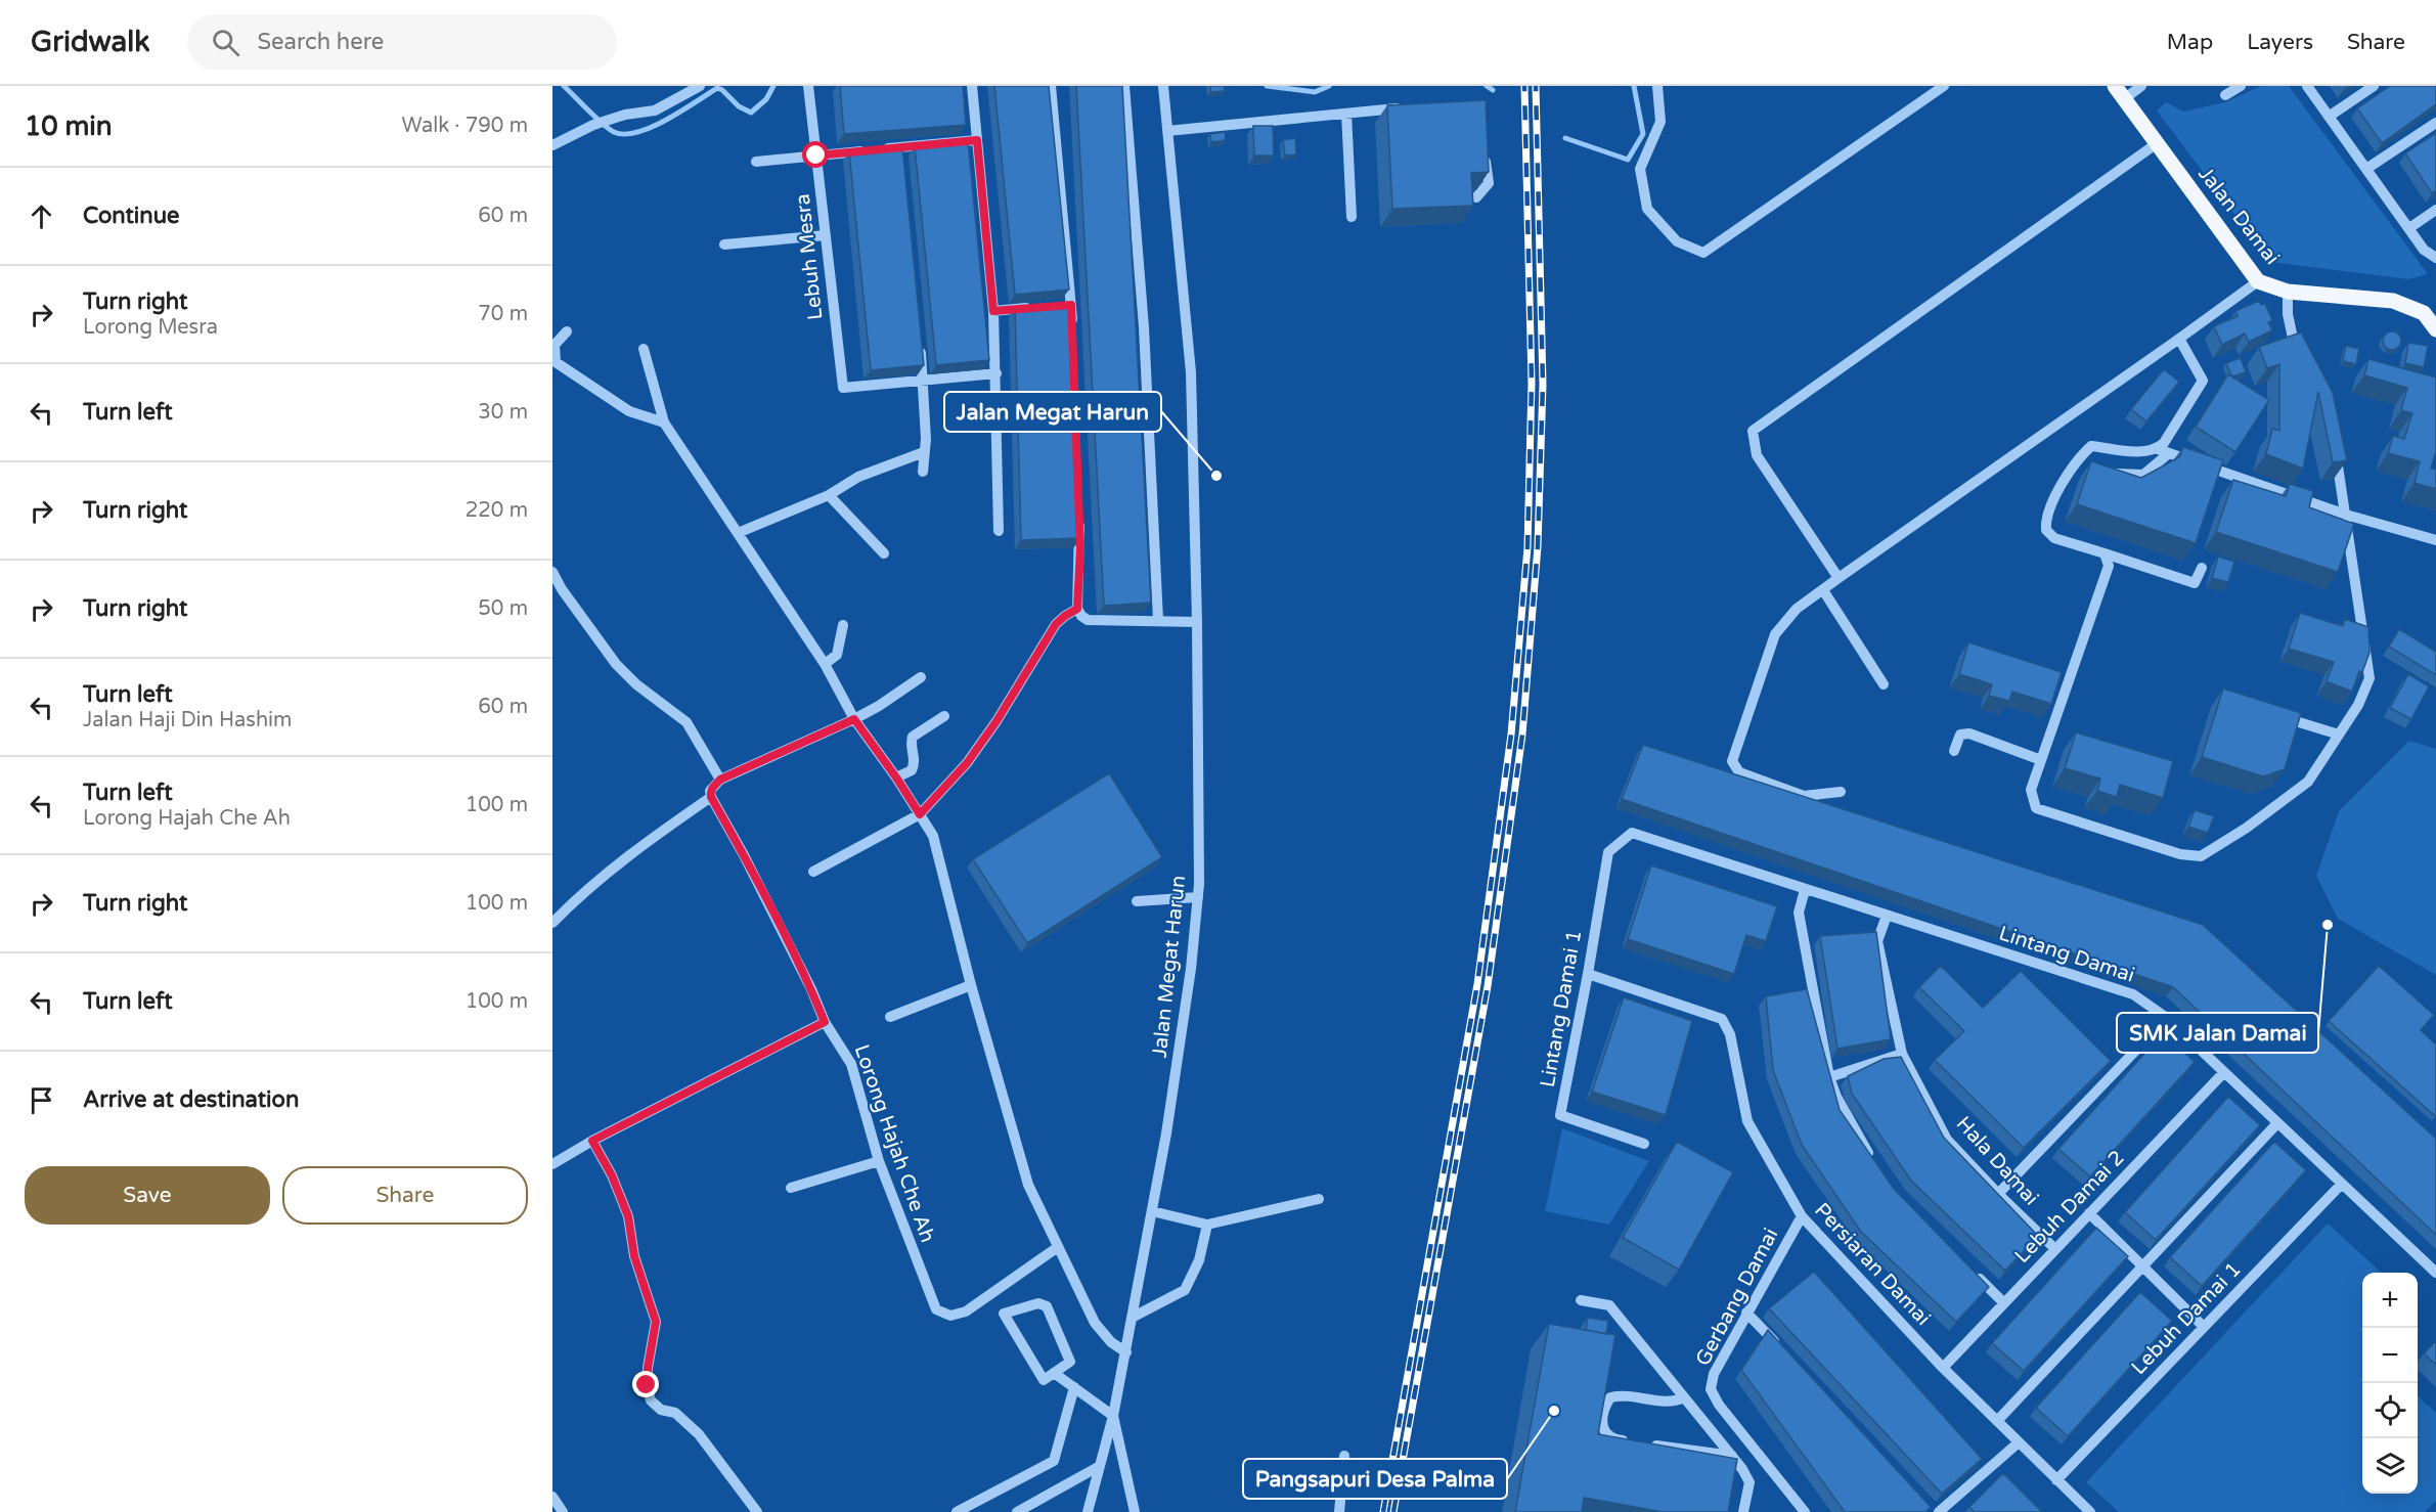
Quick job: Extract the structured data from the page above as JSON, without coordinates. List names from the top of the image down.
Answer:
{
  "streets": {
    "main road": ["Jalan Damai"],
    "street": [
      "Lebuh Mesra",
      "Lintang Damai",
      "Jalan Megat Harun",
      "Lintang Damai 1",
      "Lorong Hajah Che Ah",
      "Hala Damai",
      "Lebuh Damai 2",
      "Persiaran Damai",
      "Gerbang Damai",
      "Lebuh Damai 1"
    ]
  },
  "crossings": [
    ["Lintang Damai", "Lintang Damai 1"],
    ["Lintang Damai", "Hala Damai"],
    ["Lintang Damai", "Lebuh Damai 2"],
    ["Lintang Damai", "Lebuh Damai 1"],
    ["Lintang Damai 1", "Persiaran Damai"],
    ["Hala Damai", "Lebuh Damai 2"],
    ["Lebuh Damai 2", "Persiaran Damai"],
    ["Persiaran Damai", "Gerbang Damai"],
    ["Persiaran Damai", "Lebuh Damai 1"]
  ],
  "places": ["Jalan Megat Harun", "SMK Jalan Damai", "Pangsapuri Desa Palma"],
  "page": {
    "header": "Gridwalk",
    "search": "Search here",
    "nav": ["Map", "Layers", "Share"],
    "heading": ["10 min", "Walk · 790 m"],
    "list": [
      ["Continue", "60 m"],
      ["Turn right", "Lorong Mesra", "70 m"],
      ["Turn left", "30 m"],
      ["Turn right", "220 m"],
      ["Turn right", "50 m"],
      ["Turn left", "Jalan Haji Din Hashim", "60 m"],
      ["Turn left", "Lorong Hajah Che Ah", "100 m"],
      ["Turn right", "100 m"],
      ["Turn left", "100 m"],
      "Arrive at destination"
    ],
    "buttons": ["Save", "Share"],
    "map_buttons": ["+", "−"]
  }
}
